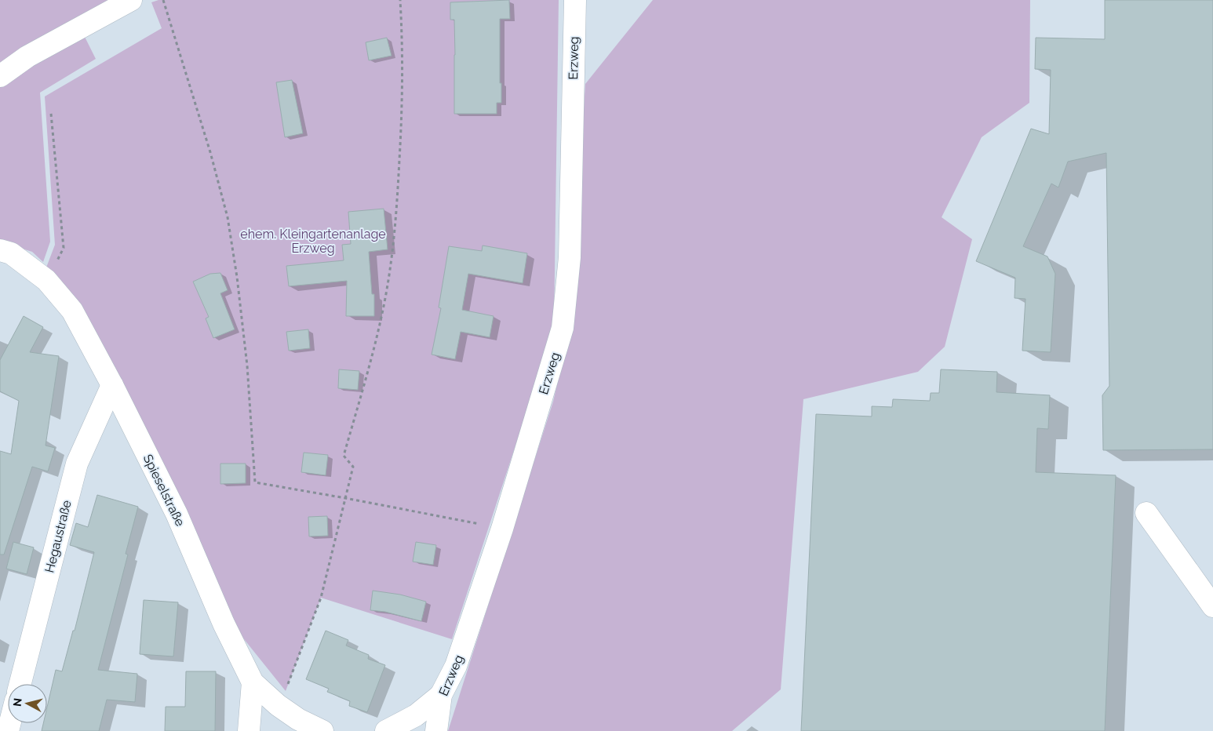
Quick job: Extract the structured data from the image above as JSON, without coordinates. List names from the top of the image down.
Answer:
{
  "streets": {
    "street": ["Erzweg", "Spieselstraße", "Hegaustraße"]
  },
  "crossings": [
    ["Spieselstraße", "Hegaustraße"]
  ],
  "parks": ["ehem. Kleingartenanlage Erzweg"],
  "north": "left"
}
